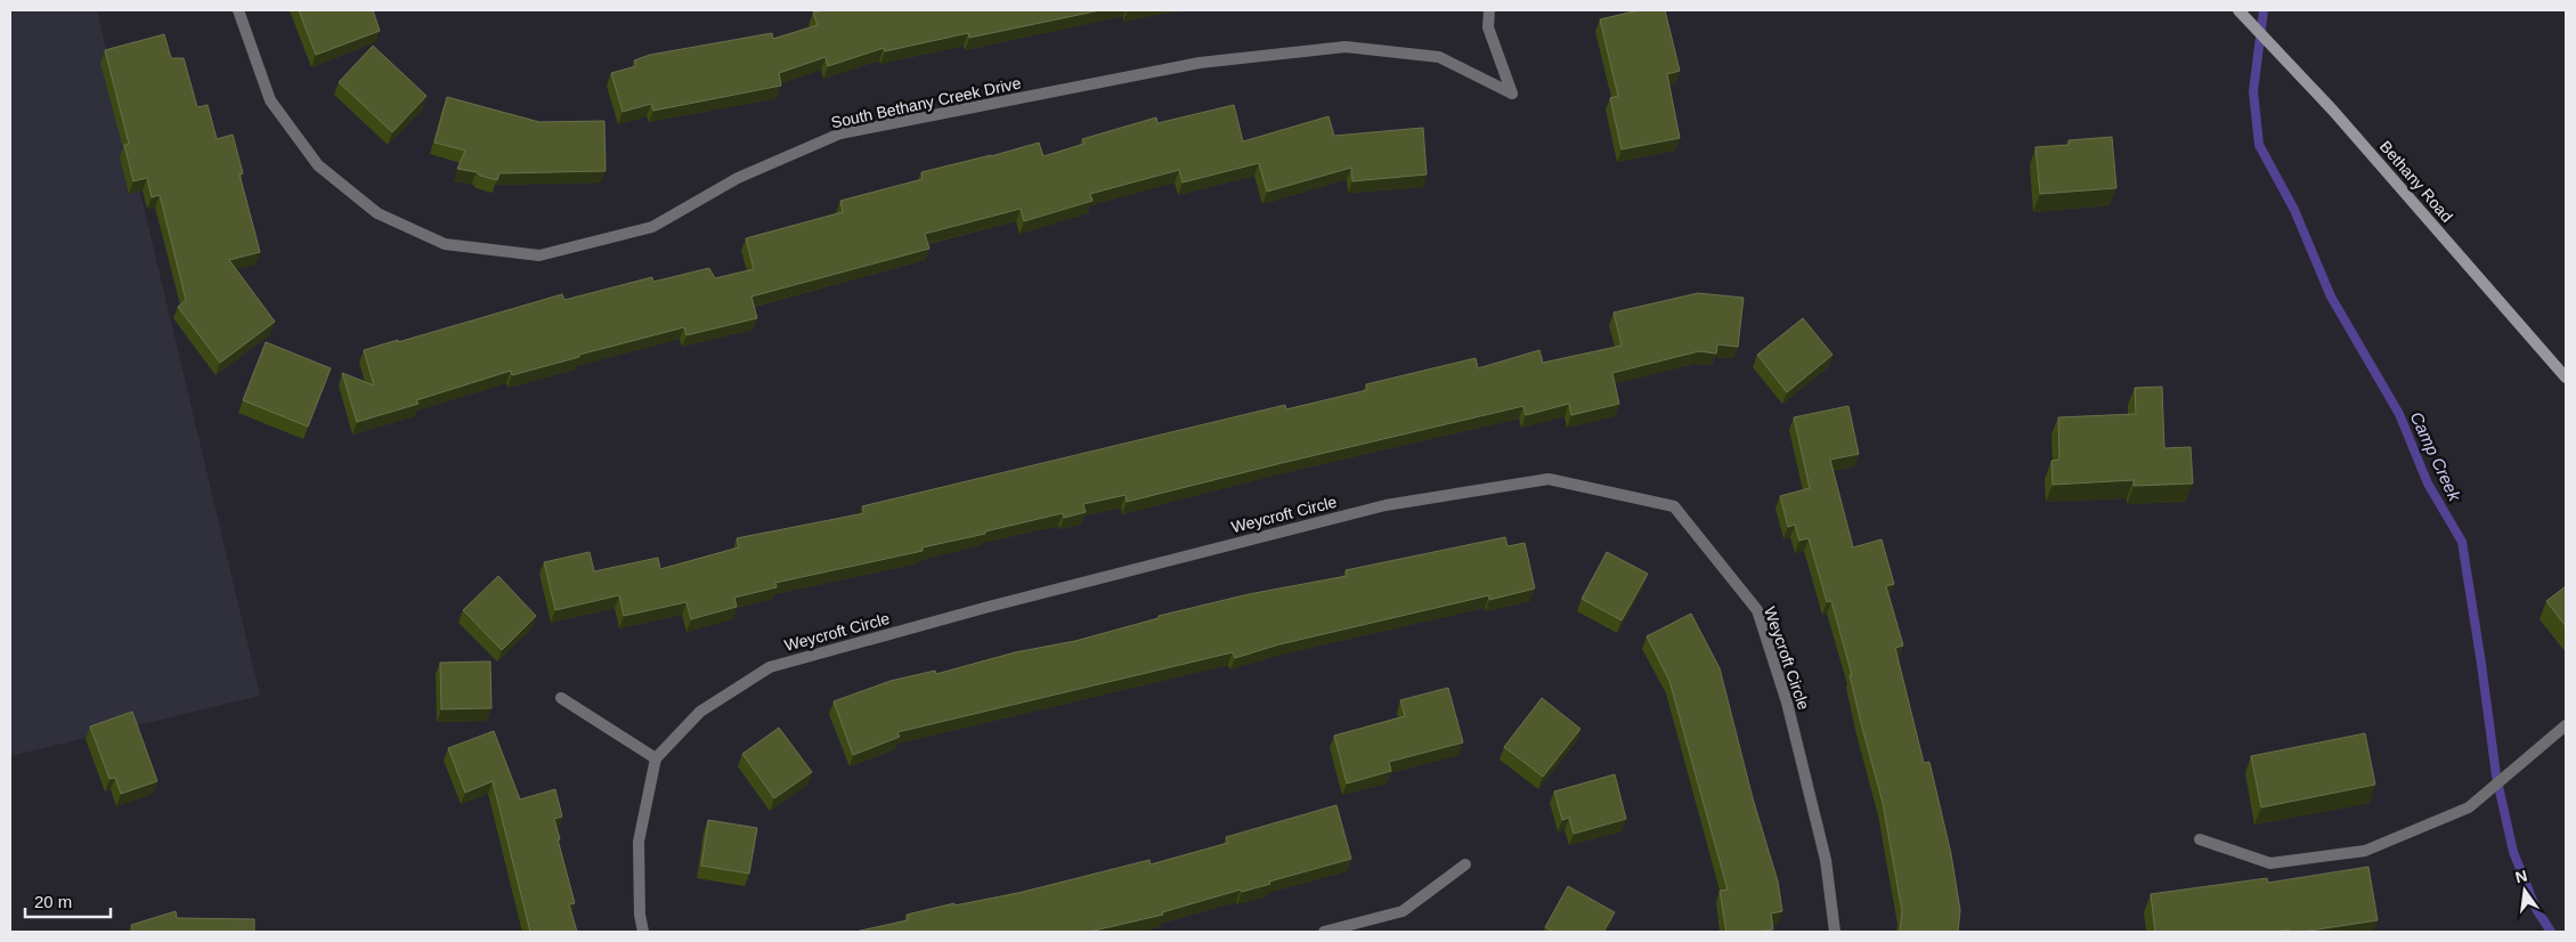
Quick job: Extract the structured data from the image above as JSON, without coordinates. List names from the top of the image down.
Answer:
{
  "streets": {
    "street": ["South Bethany Creek Drive", "Bethany Road", "Weycroft Circle"]
  },
  "water": ["Camp Creek"],
  "scale_bar": "20 m",
  "north": "top"
}
